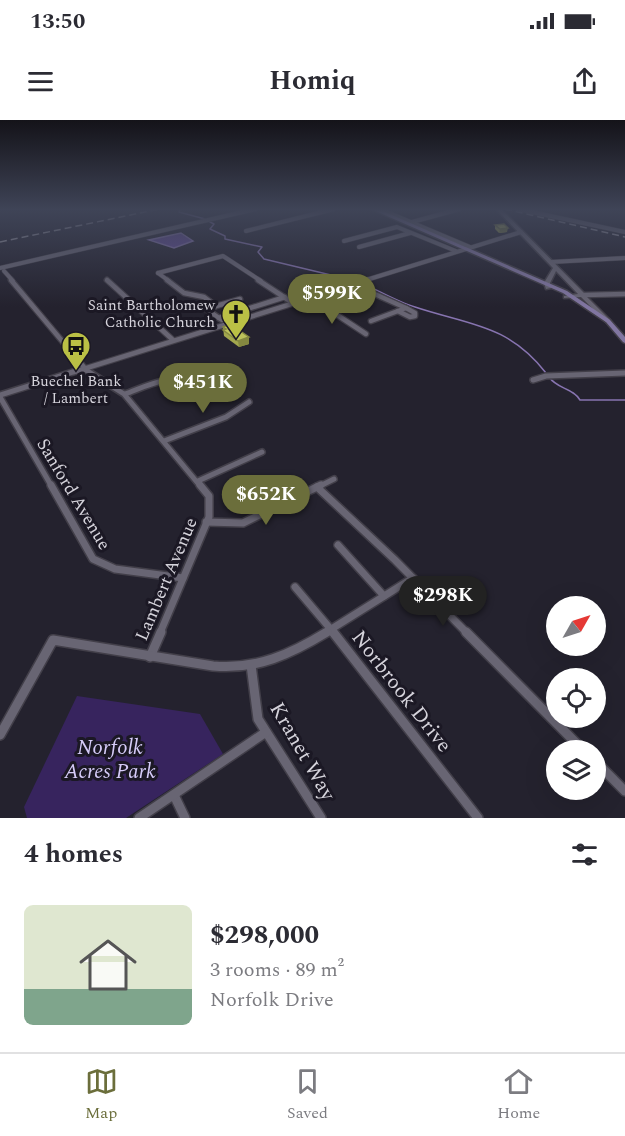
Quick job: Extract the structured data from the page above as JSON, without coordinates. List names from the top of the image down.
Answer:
{
  "streets": {
    "street": [
      "Sanford Avenue",
      "Lambert Avenue",
      "Norbrook Drive",
      "Kranet Way"
    ]
  },
  "crossings": [
    ["Sanford Avenue", "Lambert Avenue"]
  ],
  "parks": ["Norfolk Acres Park"],
  "places": {
    "church": ["Saint Bartholomew Catholic Church"],
    "bus stop": ["Buechel Bank / Lambert"]
  },
  "north": "top right",
  "page": {
    "status": "13:50",
    "header": "Homiq",
    "price": [
      "$599K",
      "$451K",
      "$652K",
      "$298K"
    ],
    "heading": "4 homes",
    "list": [
      {
        "name": "$298,000",
        "note": "3 rooms · 89 m² · Norfolk Drive"
      }
    ],
    "tabs": ["Map", "Saved", "Home"]
  }
}
